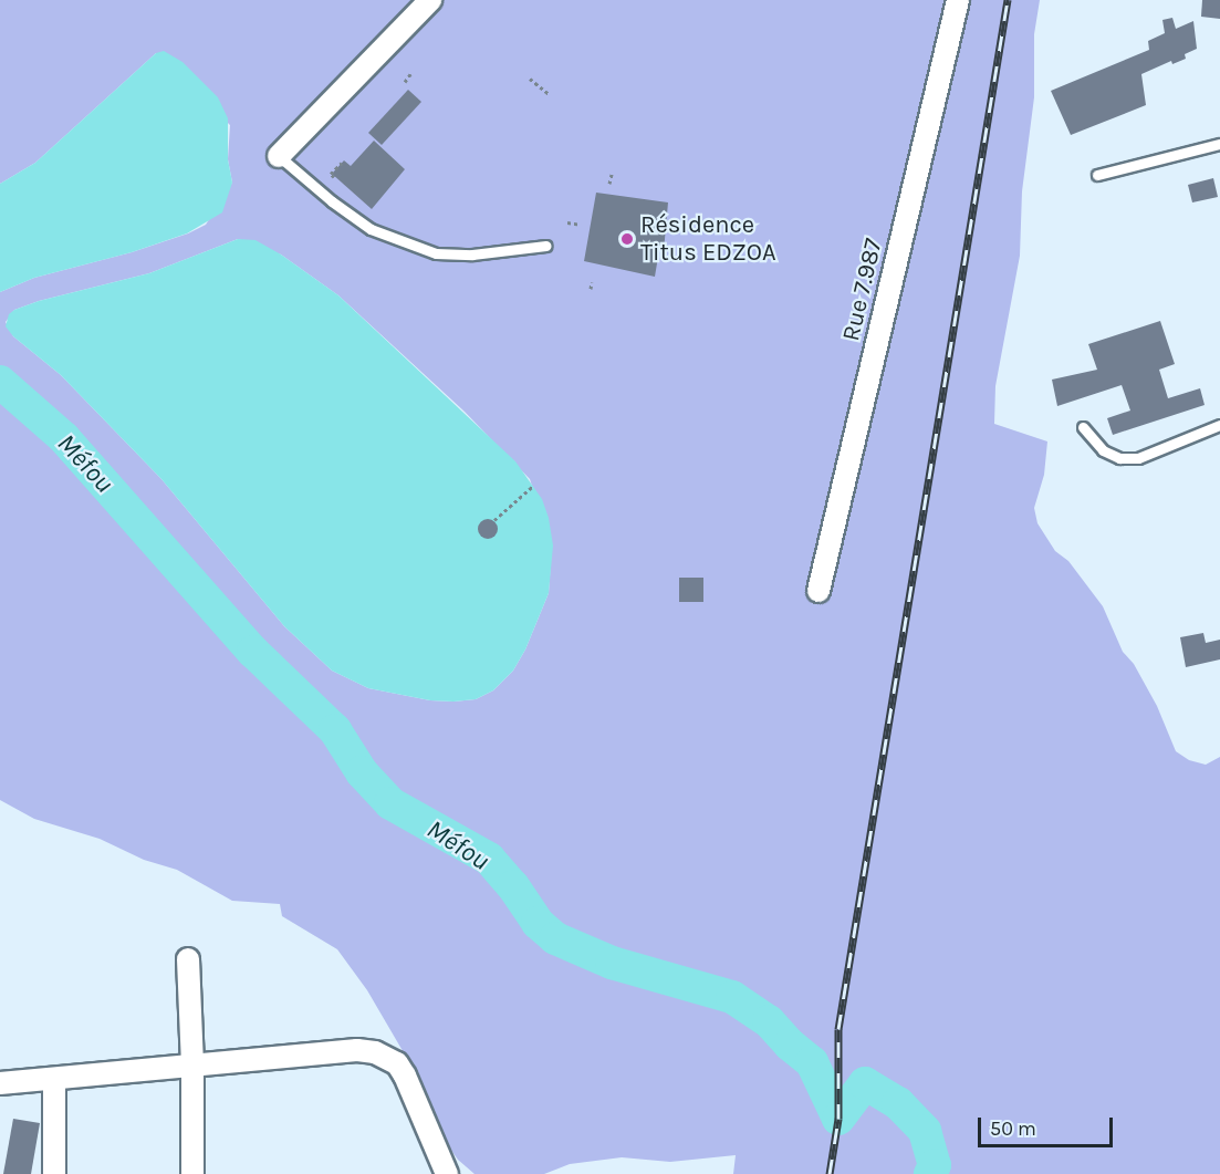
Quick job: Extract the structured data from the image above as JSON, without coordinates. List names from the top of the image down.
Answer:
{
  "streets": {
    "street": ["Rue 7.987"]
  },
  "water": ["Méfou"],
  "places": ["Résidence Titus EDZOA"],
  "scale_bar": "50 m"
}
